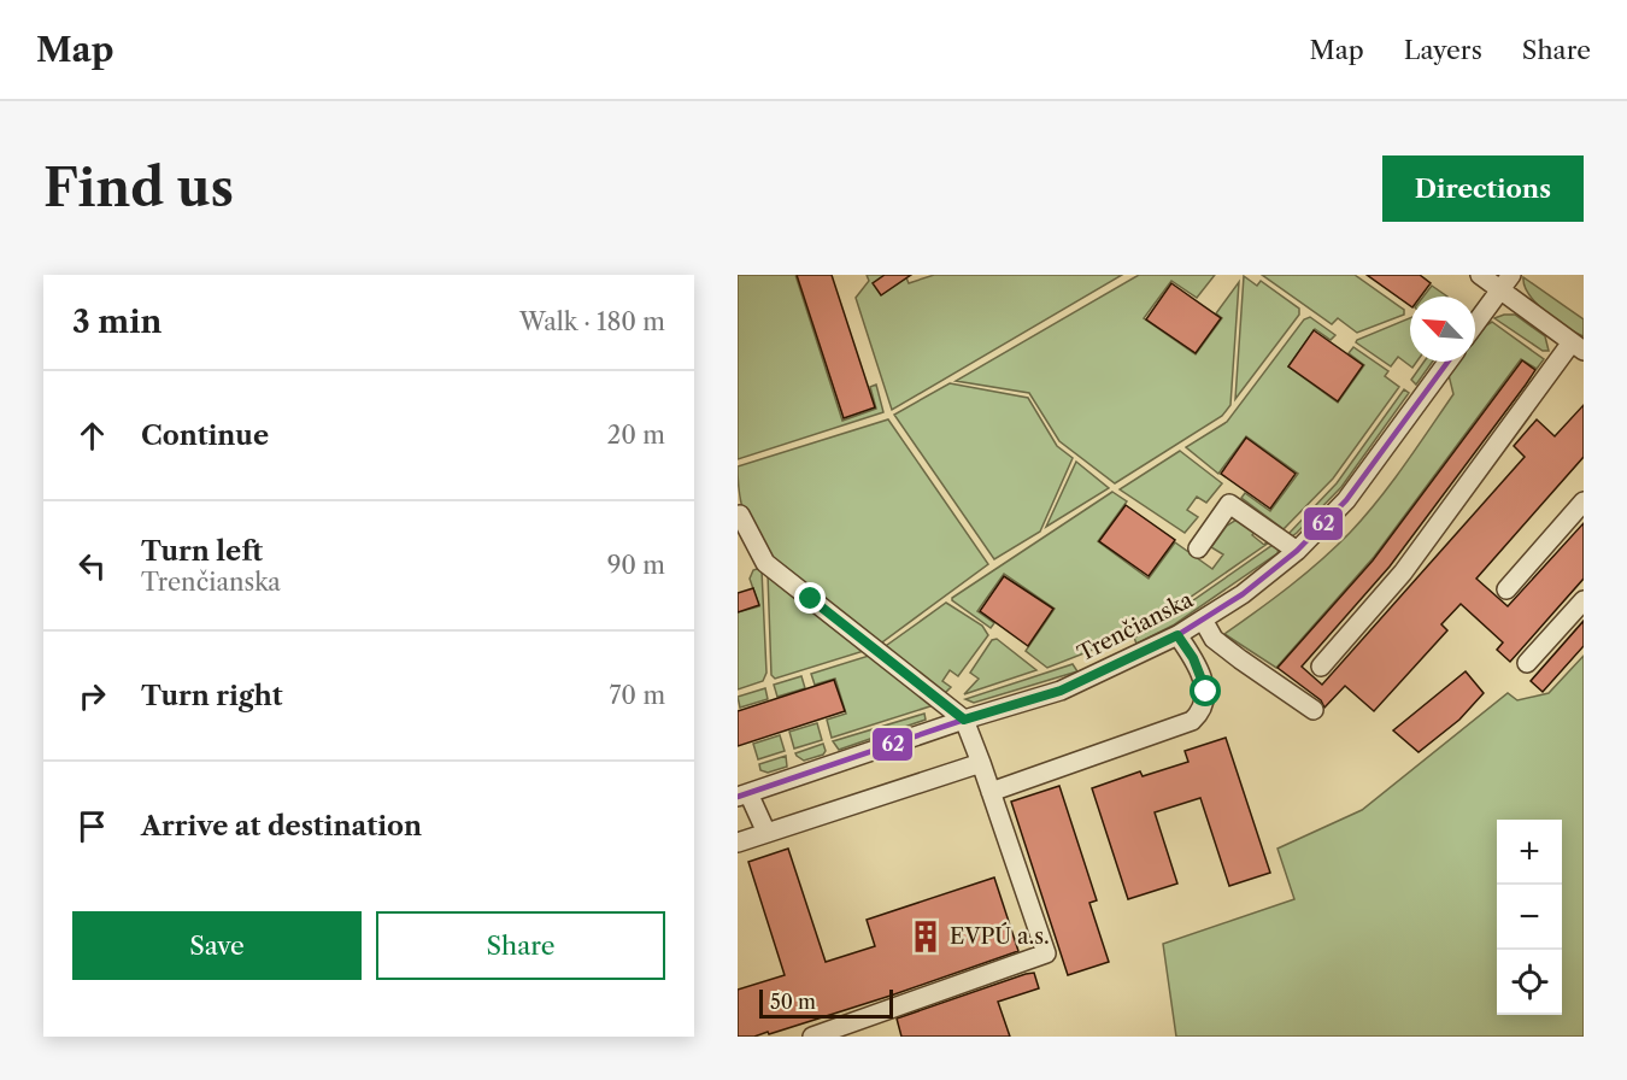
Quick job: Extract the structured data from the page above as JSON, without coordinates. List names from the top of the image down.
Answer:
{
  "streets": {
    "street": ["Trenčianska"]
  },
  "places": {
    "building": ["EVPÚ a.s."]
  },
  "lines": ["transit line 62"],
  "scale_bar": "50 m",
  "north": "top left",
  "page": {
    "header": "Map",
    "nav": ["Map", "Layers", "Share"],
    "buttons": [
      "Directions",
      ["Save", "Share"]
    ],
    "title": "Find us",
    "heading": ["3 min", "Walk · 180 m"],
    "list": [
      ["Continue", "20 m"],
      ["Turn left", "Trenčianska", "90 m"],
      ["Turn right", "70 m"],
      "Arrive at destination"
    ],
    "map_buttons": ["+", "−"],
    "scale": "50 m"
  }
}
